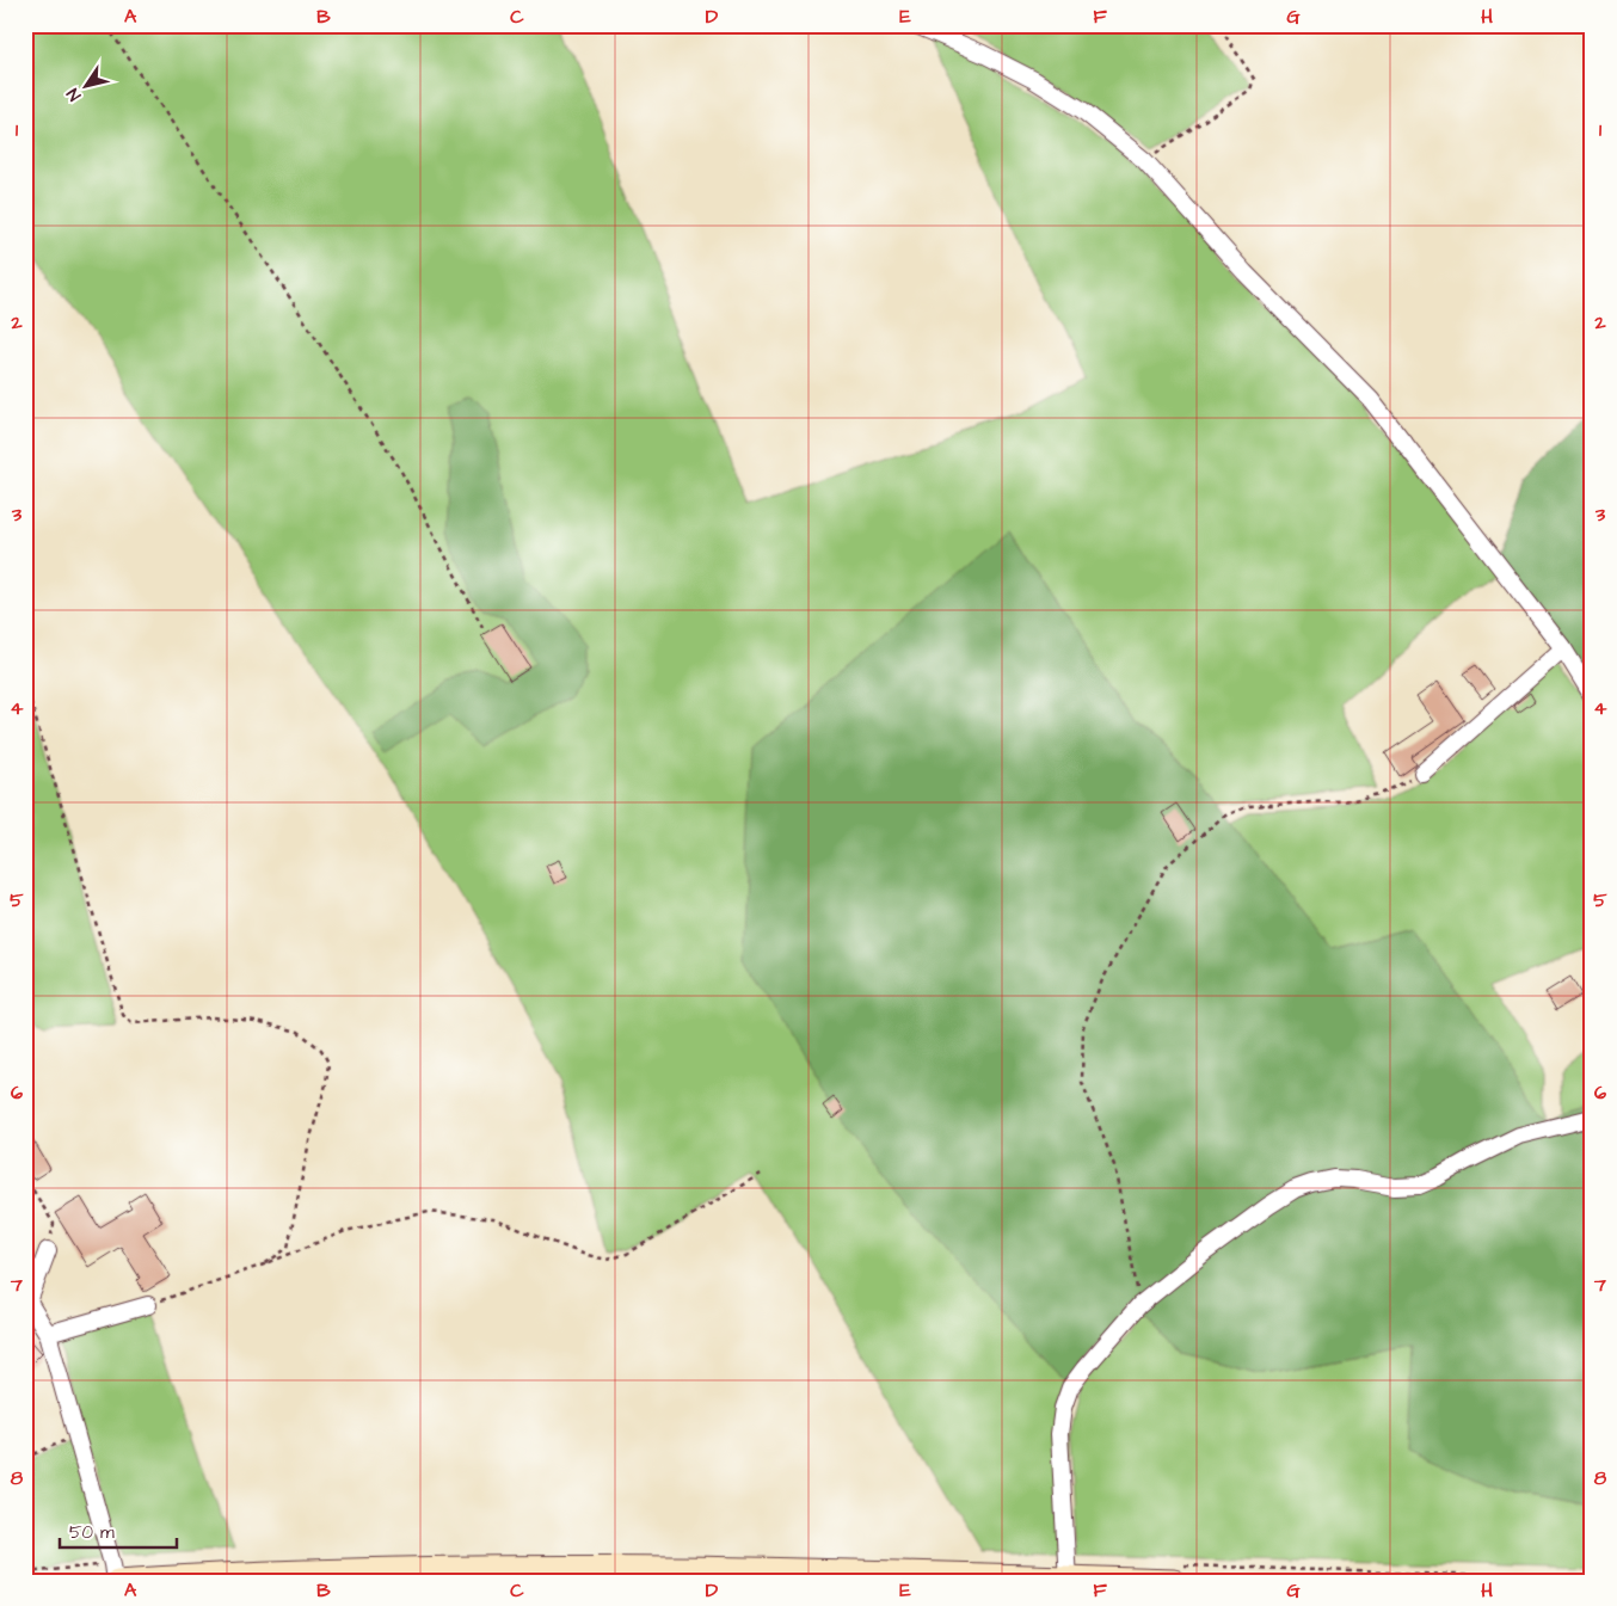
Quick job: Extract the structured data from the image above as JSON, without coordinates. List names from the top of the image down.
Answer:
{
  "scale_bar": "50 m",
  "north": "bottom left",
  "grid": {
    "columns": [
      "A",
      "B",
      "C",
      "D",
      "E",
      "F",
      "G",
      "H"
    ],
    "rows": [
      "1",
      "2",
      "3",
      "4",
      "5",
      "6",
      "7",
      "8"
    ]
  }
}
